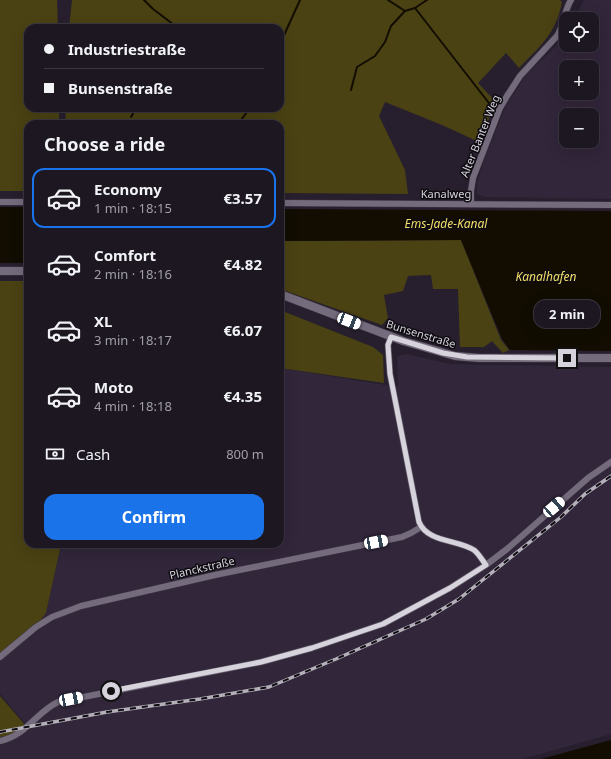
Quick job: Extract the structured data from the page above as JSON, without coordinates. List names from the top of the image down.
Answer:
{
  "streets": {
    "street": [
      "Alter Banter Weg",
      "Kanalweg",
      "Bunsenstraße",
      "Planckstraße"
    ]
  },
  "crossings": [
    ["Alter Banter Weg", "Kanalweg"]
  ],
  "water": ["Ems-Jade-Kanal", "Kanalhafen"],
  "page": {
    "map_buttons": ["+", "−"],
    "banner": ["Industriestraße", "Bunsenstraße"],
    "heading": "Choose a ride",
    "list": [
      {
        "name": "Economy",
        "note": "1 min · 18:15",
        "value": "€3.57"
      },
      {
        "name": "Comfort",
        "note": "2 min · 18:16",
        "value": "€4.82"
      },
      {
        "name": "XL",
        "note": "3 min · 18:17",
        "value": "€6.07"
      },
      {
        "name": "Moto",
        "note": "4 min · 18:18",
        "value": "€4.35"
      }
    ],
    "bubble": "2 min",
    "pay": ["Cash", "800 m"],
    "buttons": "Confirm"
  }
}
